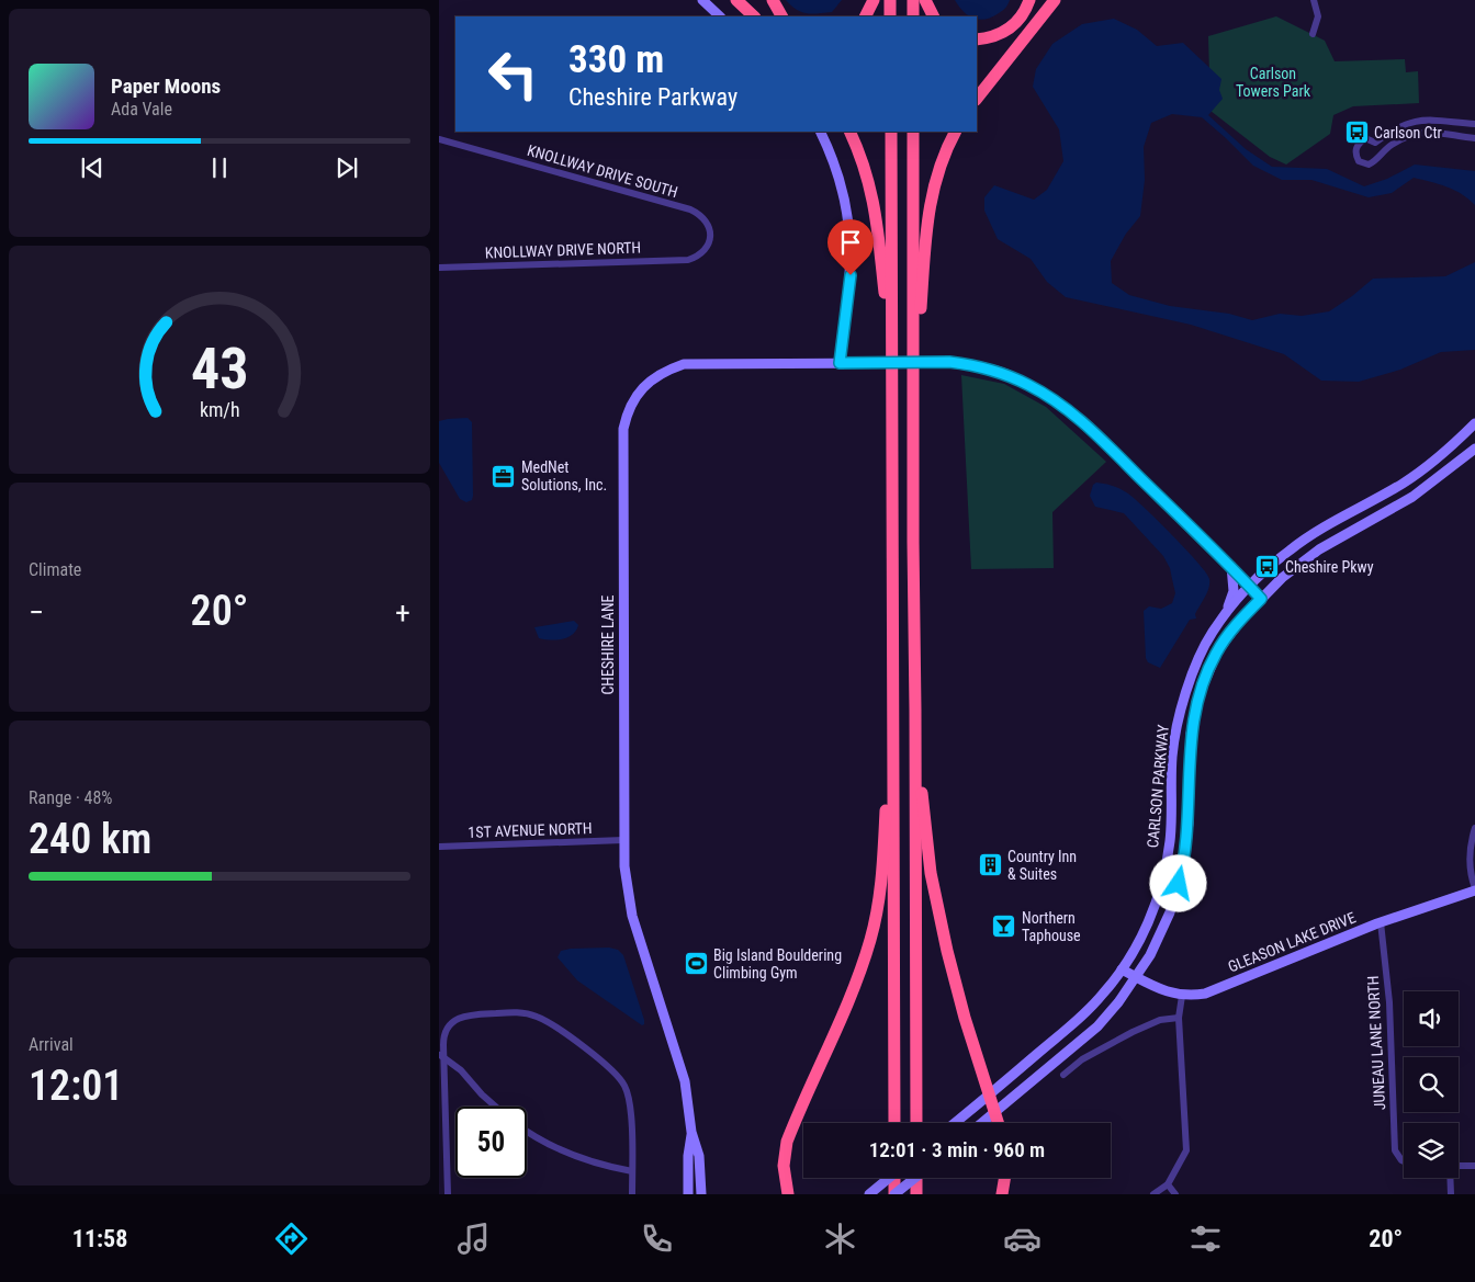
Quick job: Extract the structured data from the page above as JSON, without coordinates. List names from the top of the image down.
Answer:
{
  "streets": {
    "main road": ["CHESHIRE LANE", "CARLSON PARKWAY", "GLEASON LAKE DRIVE"],
    "street": [
      "KNOLLWAY DRIVE SOUTH",
      "KNOLLWAY DRIVE NORTH",
      "1ST AVENUE NORTH",
      "JUNEAU LANE NORTH"
    ]
  },
  "crossings": [
    ["KNOLLWAY DRIVE SOUTH", "KNOLLWAY DRIVE NORTH"],
    ["CHESHIRE LANE", "CARLSON PARKWAY"],
    ["CHESHIRE LANE", "1ST AVENUE NORTH"],
    ["CARLSON PARKWAY", "GLEASON LAKE DRIVE"],
    ["GLEASON LAKE DRIVE", "JUNEAU LANE NORTH"]
  ],
  "parks": ["Carlson Towers Park"],
  "places": {
    "bus stop": ["Carlson Ctr", "Cheshire Pkwy"],
    "office": ["MedNet Solutions, Inc."],
    "building": ["Country Inn & Suites"],
    "bar": ["Northern Taphouse"],
    "sports": ["Big Island Bouldering Climbing Gym"]
  },
  "page": {
    "turn": ["330 m", "Cheshire Parkway"],
    "song": ["Paper Moons", "Ada Vale"],
    "tile": [
      "Climate",
      ["Range · 48%", "240 km"],
      ["Arrival", "12:01"]
    ],
    "heat": ["−", "20°", "+"],
    "limit": "50",
    "trip": "12:01 · 3 min · 960 m",
    "tabs": ["11:58", "20°"],
    "gauge": ["43", "km/h"]
  }
}
